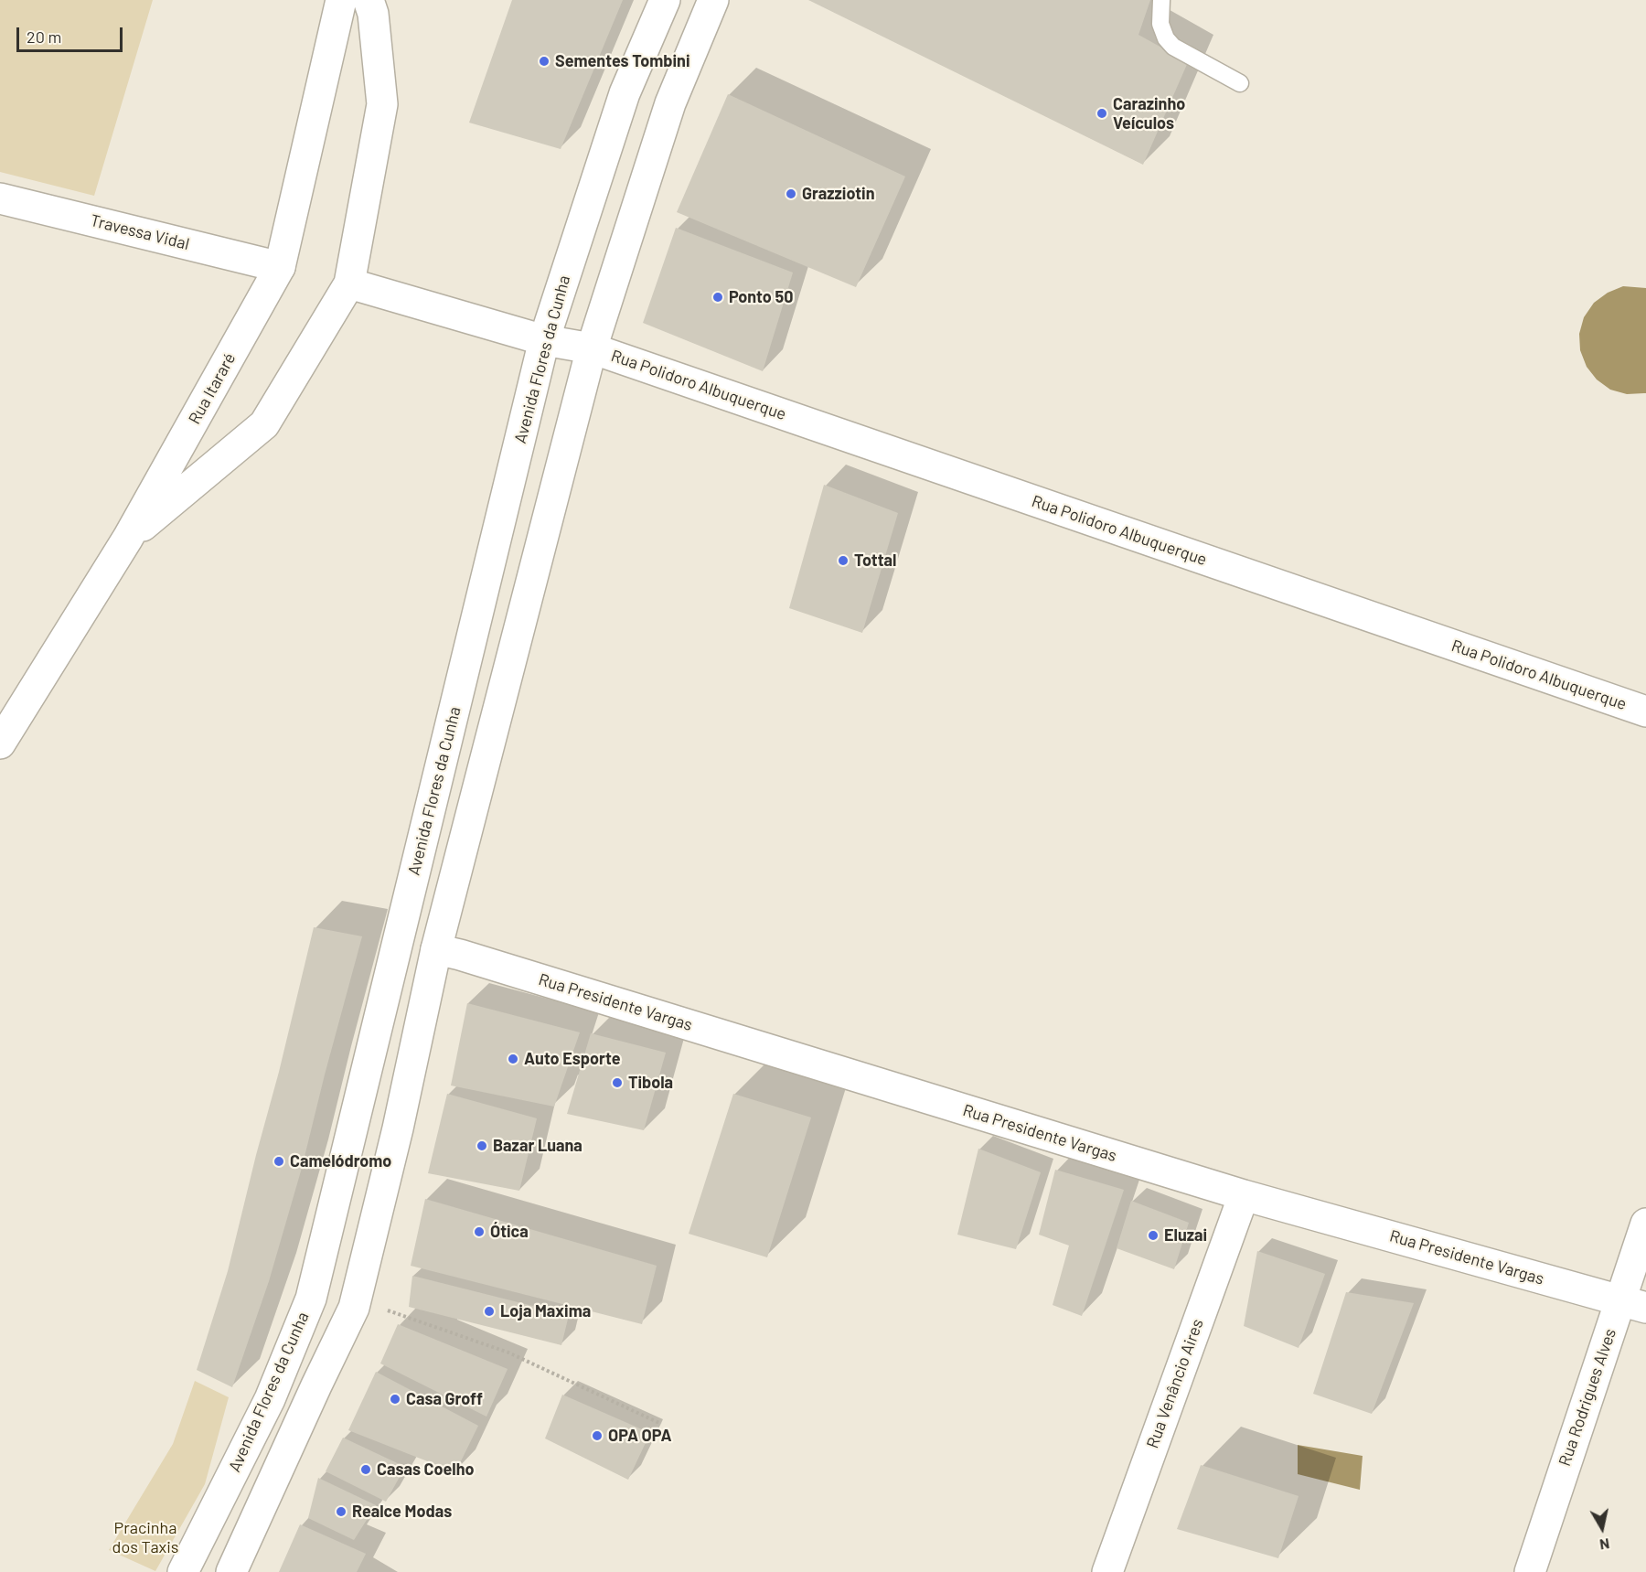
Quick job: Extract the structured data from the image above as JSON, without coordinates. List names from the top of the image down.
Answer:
{
  "streets": {
    "street": [
      "Travessa Vidal",
      "Avenida Flores da Cunha",
      "Rua Polidoro Albuquerque",
      "Rua Itararé",
      "Rua Presidente Vargas",
      "Rua Venâncio Aires",
      "Rua Rodrigues Alves"
    ]
  },
  "crossings": [
    ["Travessa Vidal", "Rua Itararé"],
    ["Rua Presidente Vargas", "Rua Venâncio Aires"],
    ["Rua Presidente Vargas", "Rua Rodrigues Alves"]
  ],
  "parks": ["Pracinha dos Taxis"],
  "places": [
    "Sementes Tombini",
    "Carazinho Veículos",
    "Grazziotin",
    "Ponto 50",
    "Tottal",
    "Auto Esporte",
    "Tibola",
    "Bazar Luana",
    "Camelódromo",
    "Ótica",
    "Eluzai",
    "Loja Maxima",
    "Casa Groff",
    "OPA OPA",
    "Casas Coelho",
    "Realce Modas"
  ],
  "scale_bar": "20 m",
  "north": "bottom"
}
